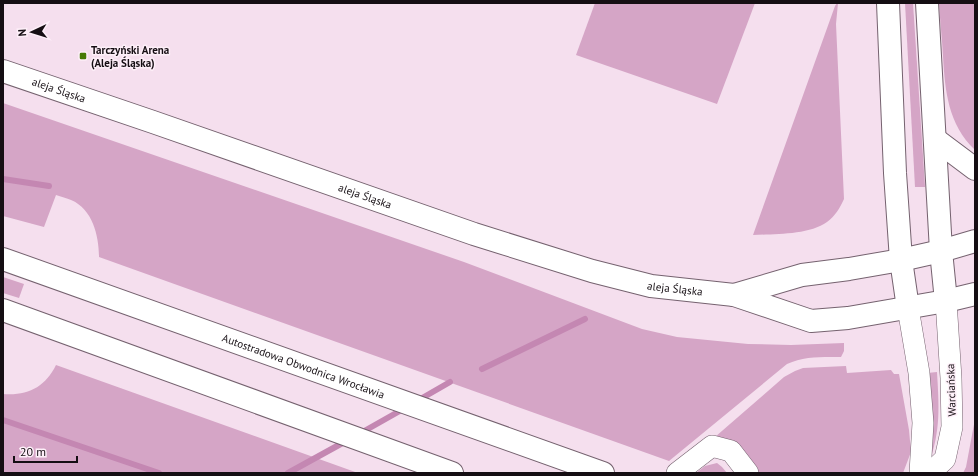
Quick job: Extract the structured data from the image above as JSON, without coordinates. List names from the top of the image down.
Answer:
{
  "streets": {
    "main road": ["aleja Śląska", "Autostradowa Obwodnica Wrocławia"],
    "street": ["Warciańska"]
  },
  "crossings": [
    ["aleja Śląska", "Warciańska"]
  ],
  "places": {
    "transit": ["Tarczyński Arena (Aleja Śląska)"]
  },
  "scale_bar": "20 m",
  "north": "left"
}
